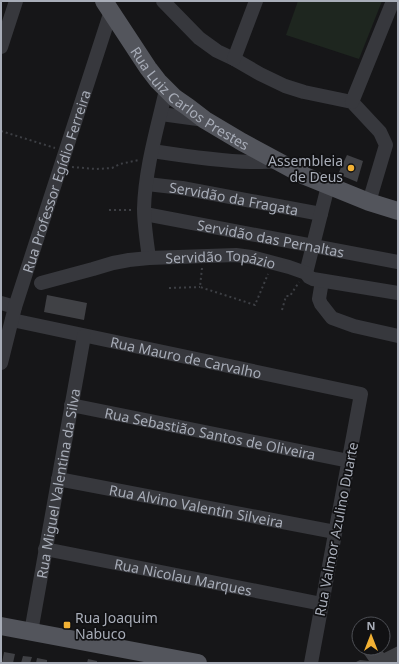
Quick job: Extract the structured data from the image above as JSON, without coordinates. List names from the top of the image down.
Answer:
{
  "streets": {
    "main road": ["Rua Luiz Carlos Prestes"],
    "street": [
      "Rua Professor Egídio Ferreira",
      "Servidão da Fragata",
      "Servidão das Pernaltas",
      "Servidão Topázio",
      "Rua Mauro de Carvalho",
      "Rua Sebastião Santos de Oliveira",
      "Rua Miguel Valentina da Silva",
      "Rua Alvino Valentin Silveira",
      "Rua Valmor Azulino Duarte",
      "Rua Nicolau Marques"
    ]
  },
  "crossings": [
    ["Rua Luiz Carlos Prestes", "Rua Professor Egídio Ferreira"],
    ["Rua Professor Egídio Ferreira", "Rua Mauro de Carvalho"],
    ["Rua Mauro de Carvalho", "Rua Miguel Valentina da Silva"],
    ["Rua Mauro de Carvalho", "Rua Valmor Azulino Duarte"],
    ["Rua Sebastião Santos de Oliveira", "Rua Miguel Valentina da Silva"],
    ["Rua Sebastião Santos de Oliveira", "Rua Valmor Azulino Duarte"],
    ["Rua Miguel Valentina da Silva", "Rua Alvino Valentin Silveira"],
    ["Rua Miguel Valentina da Silva", "Rua Nicolau Marques"],
    ["Rua Alvino Valentin Silveira", "Rua Valmor Azulino Duarte"],
    ["Rua Valmor Azulino Duarte", "Rua Nicolau Marques"]
  ],
  "places": {
    "other": ["Assembleia de Deus"],
    "transit": ["Rua Joaquim Nabuco"]
  },
  "north": "top"
}
